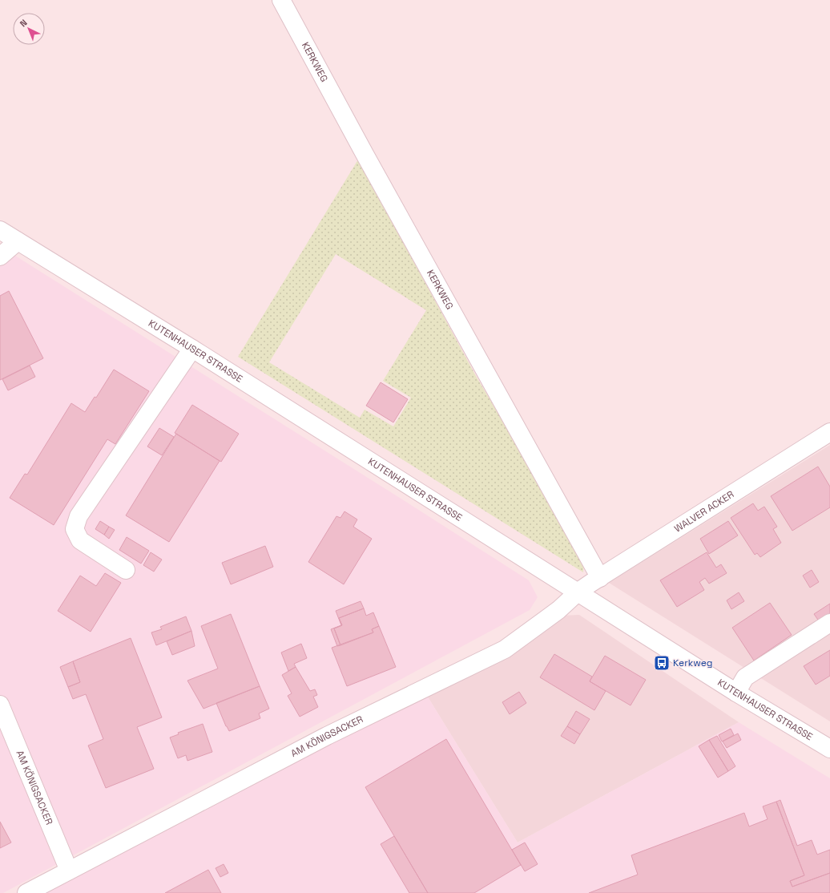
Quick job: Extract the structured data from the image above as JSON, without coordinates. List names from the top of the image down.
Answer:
{
  "streets": {
    "street": [
      "KERKWEG",
      "KUTENHAUSER STRASSE",
      "WALVER ACKER",
      "AM KÖNIGSACKER"
    ]
  },
  "crossings": [
    ["KERKWEG", "WALVER ACKER"],
    ["KUTENHAUSER STRASSE", "WALVER ACKER"],
    ["KUTENHAUSER STRASSE", "AM KÖNIGSACKER"],
    ["WALVER ACKER", "AM KÖNIGSACKER"]
  ],
  "places": {
    "bus stop": ["Kerkweg"]
  },
  "north": "top left"
}
